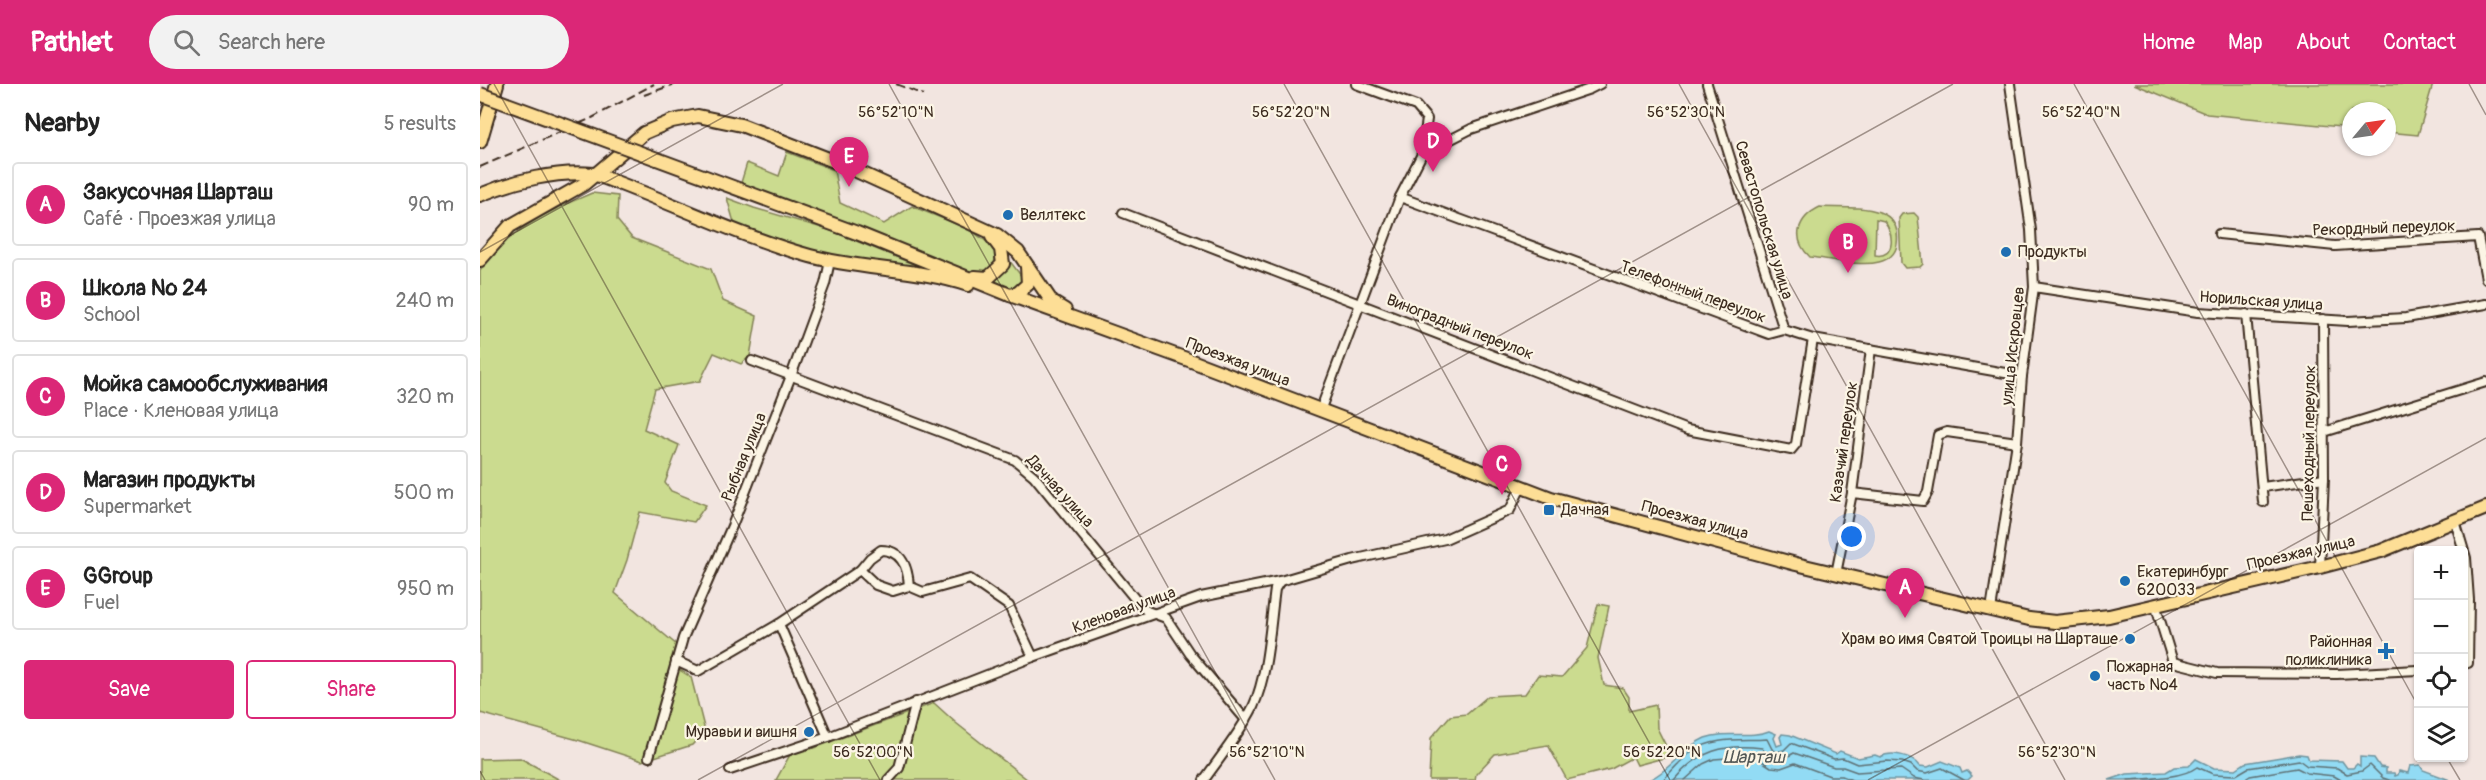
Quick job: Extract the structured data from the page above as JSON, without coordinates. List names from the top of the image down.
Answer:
{
  "streets": {
    "main road": ["Проезжая улица"],
    "street": [
      "Севастопольская улица",
      "Рекордный переулок",
      "Телефонный переулок",
      "Норильская улица",
      "Виноградный переулок",
      "улица Искровцев",
      "Казачий переулок",
      "Пешеходный переулок",
      "Рыбная улица",
      "Дачная улица",
      "Кленовая улица"
    ]
  },
  "crossings": [
    ["Севастопольская улица", "Телефонный переулок"],
    ["Телефонный переулок", "Виноградный переулок"],
    ["Телефонный переулок", "улица Искровцев"],
    ["Телефонный переулок", "Казачий переулок"],
    ["Норильская улица", "улица Искровцев"],
    ["Норильская улица", "Пешеходный переулок"],
    ["улица Искровцев", "Проезжая улица"],
    ["Проезжая улица", "Казачий переулок"],
    ["Проезжая улица", "Пешеходный переулок"],
    ["Проезжая улица", "Кленовая улица"],
    ["Рыбная улица", "Дачная улица"],
    ["Дачная улица", "Кленовая улица"]
  ],
  "water": ["Шарташ"],
  "places": {
    "other": [
      "Веллтекс",
      "Продукты",
      "Екатеринбург 620033",
      "Храм во имя Святой Троицы на Шарташе",
      "Пожарная часть №4",
      "Муравьи и вишня"
    ],
    "transit": ["Дачная"],
    "health": ["Районная поликлиника"]
  },
  "north": "top right",
  "page": {
    "header": "Pathlet",
    "search": "Search here",
    "nav": [
      "Home",
      "Map",
      "About",
      "Contact"
    ],
    "heading": ["Nearby", "5 results"],
    "pins": [
      "D",
      "E",
      "B",
      "C",
      "A"
    ],
    "list": [
      {
        "mark": "A",
        "name": "Закусочная Шарташ",
        "note": "Café · Проезжая улица",
        "value": "90 m"
      },
      {
        "mark": "B",
        "name": "Школа № 24",
        "note": "School",
        "value": "240 m"
      },
      {
        "mark": "C",
        "name": "Мойка самообслуживания",
        "note": "Place · Кленовая улица",
        "value": "320 m"
      },
      {
        "mark": "D",
        "name": "Магазин продукты",
        "note": "Supermarket",
        "value": "500 m"
      },
      {
        "mark": "E",
        "name": "GGroup",
        "note": "Fuel",
        "value": "950 m"
      }
    ],
    "map_buttons": ["+", "−"],
    "buttons": ["Save", "Share"]
  },
  "coordinates": [
    "56°52'10\"N",
    "56°52'20\"N",
    "56°52'30\"N",
    "56°52'40\"N",
    "56°52'00\"N"
  ]
}
